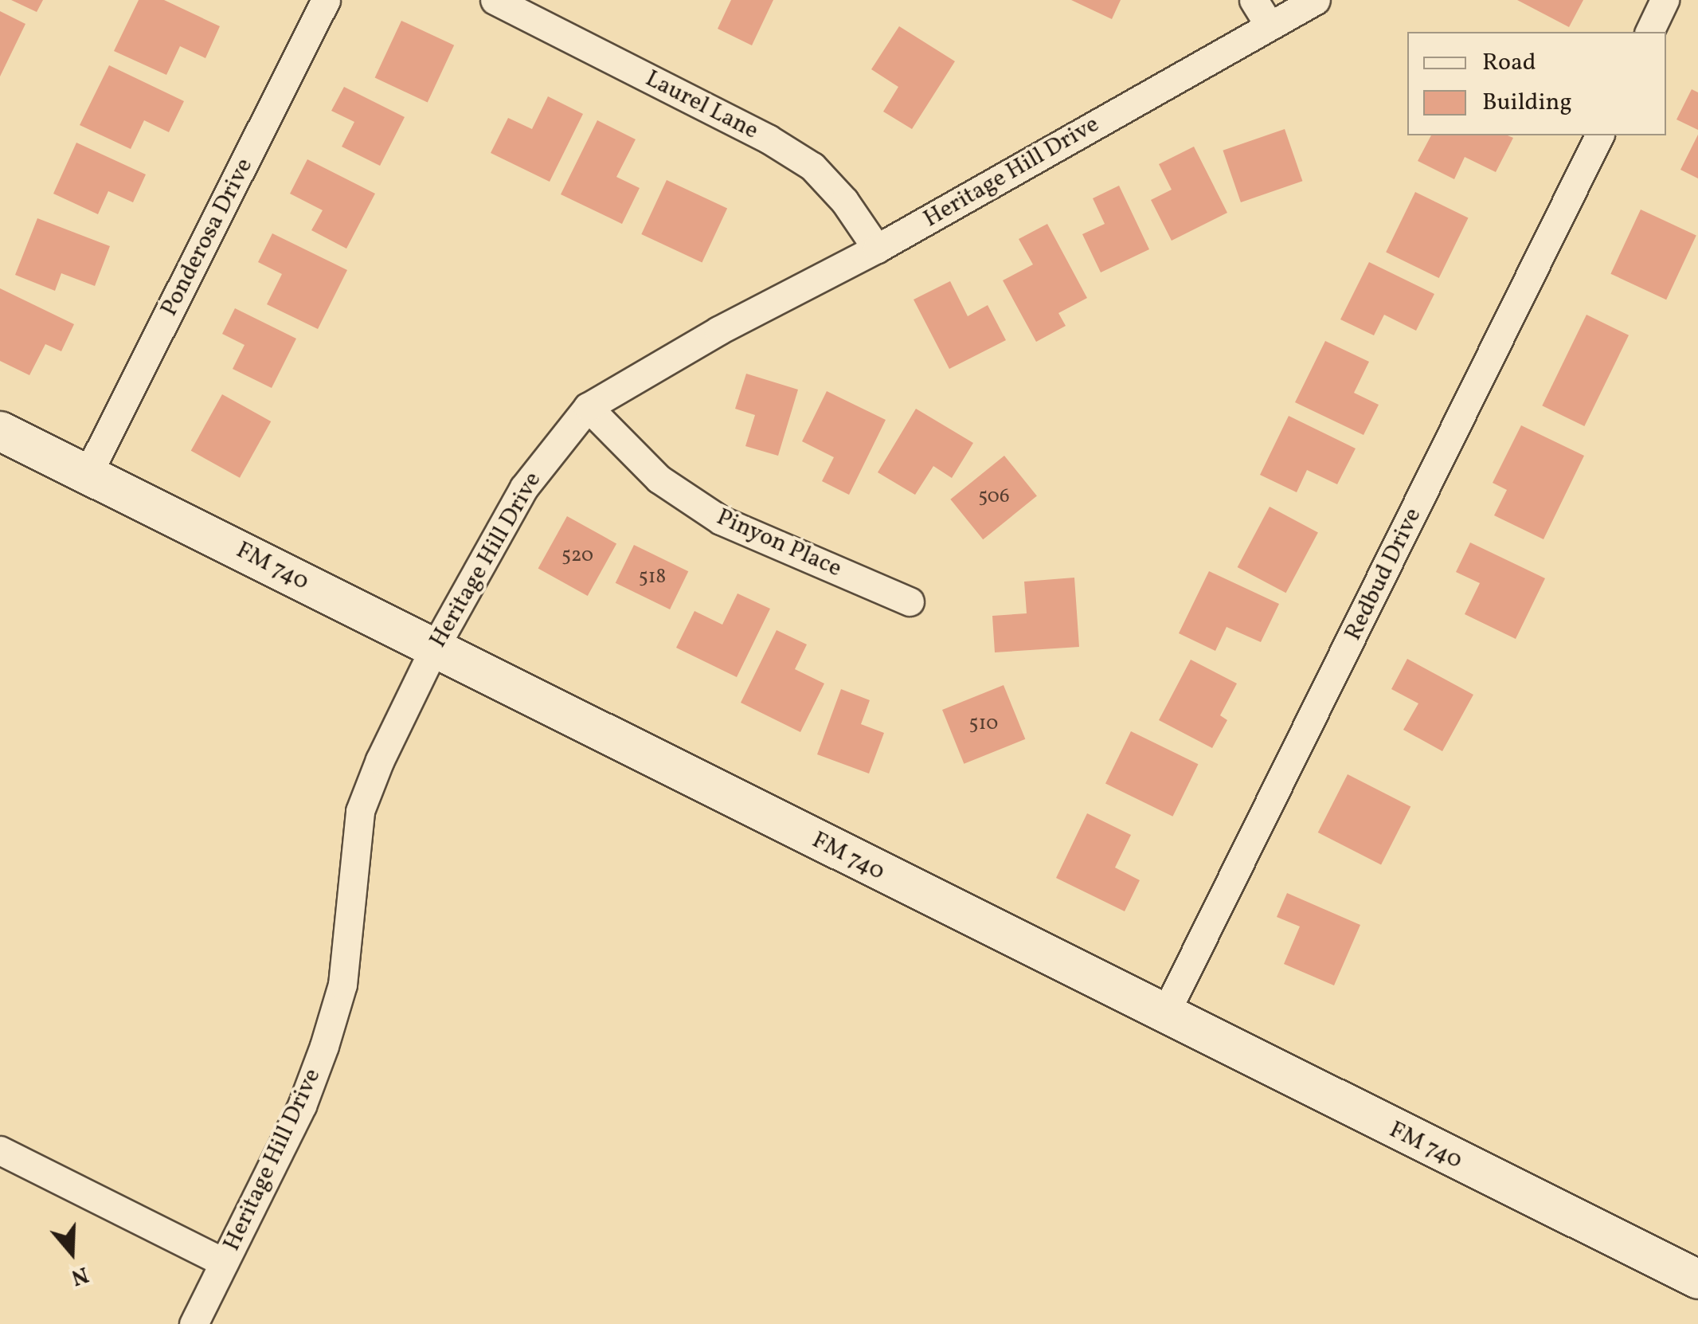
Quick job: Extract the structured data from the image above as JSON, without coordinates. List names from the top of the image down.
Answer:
{
  "streets": {
    "main road": ["FM 740"],
    "street": [
      "Laurel Lane",
      "Heritage Hill Drive",
      "Ponderosa Drive",
      "Pinyon Place",
      "Redbud Drive"
    ]
  },
  "crossings": [
    ["Laurel Lane", "Heritage Hill Drive"],
    ["Heritage Hill Drive", "Pinyon Place"],
    ["Heritage Hill Drive", "FM 740"],
    ["Ponderosa Drive", "FM 740"],
    ["FM 740", "Redbud Drive"]
  ],
  "house_numbers": [
    "506",
    "520",
    "518",
    "510"
  ],
  "legend": ["Road", "Building"],
  "north": "bottom"
}
